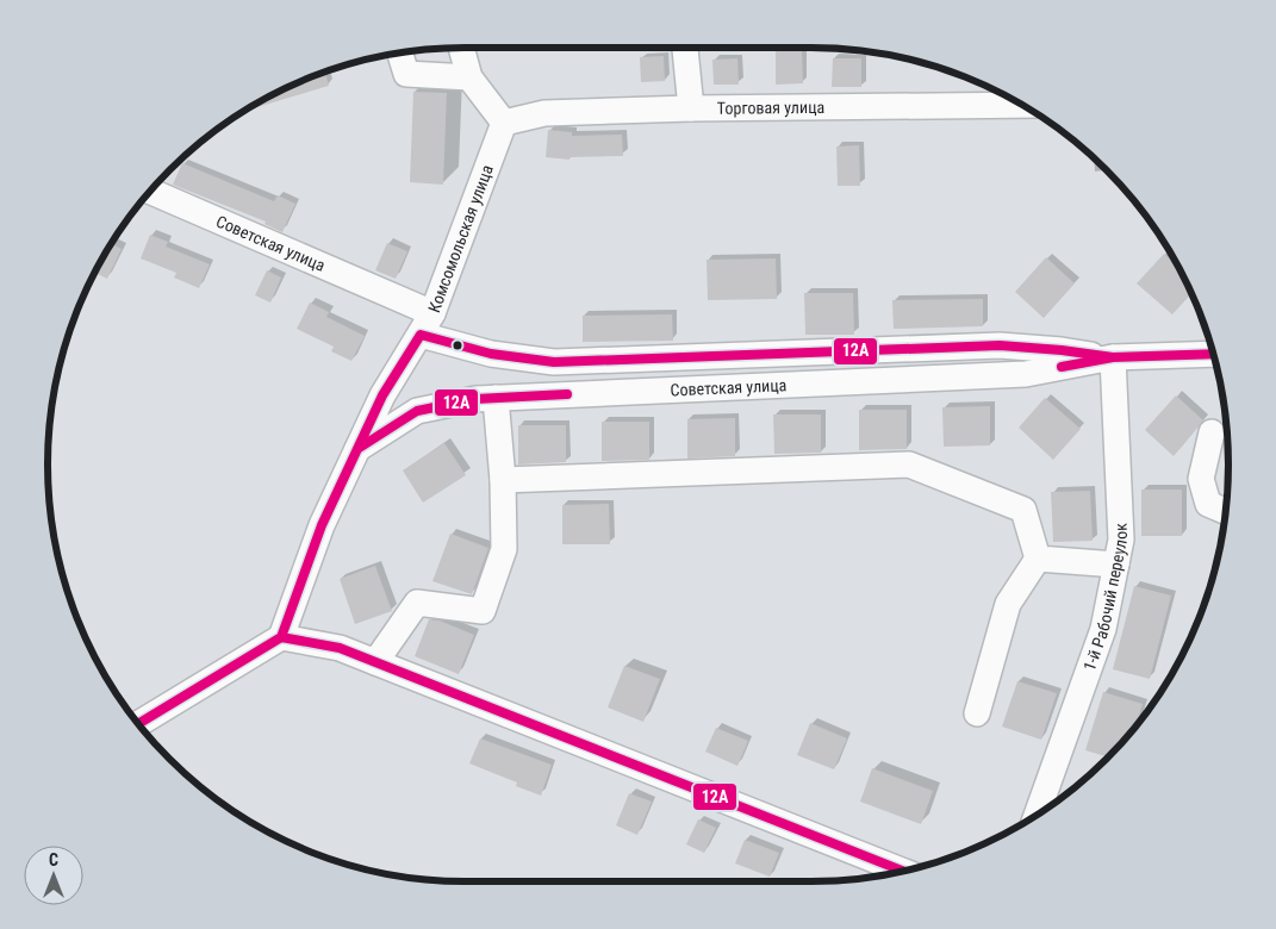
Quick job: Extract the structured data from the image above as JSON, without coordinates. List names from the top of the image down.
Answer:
{
  "streets": {
    "street": [
      "Торговая улица",
      "Комсомольская улица",
      "Советская улица",
      "1-й Рабочий переулок"
    ]
  },
  "crossings": [
    ["Торговая улица", "Комсомольская улица"],
    ["Комсомольская улица", "Советская улица"],
    ["Советская улица", "1-й Рабочий переулок"]
  ],
  "lines": ["transit line 12А"],
  "north": "top"
}
